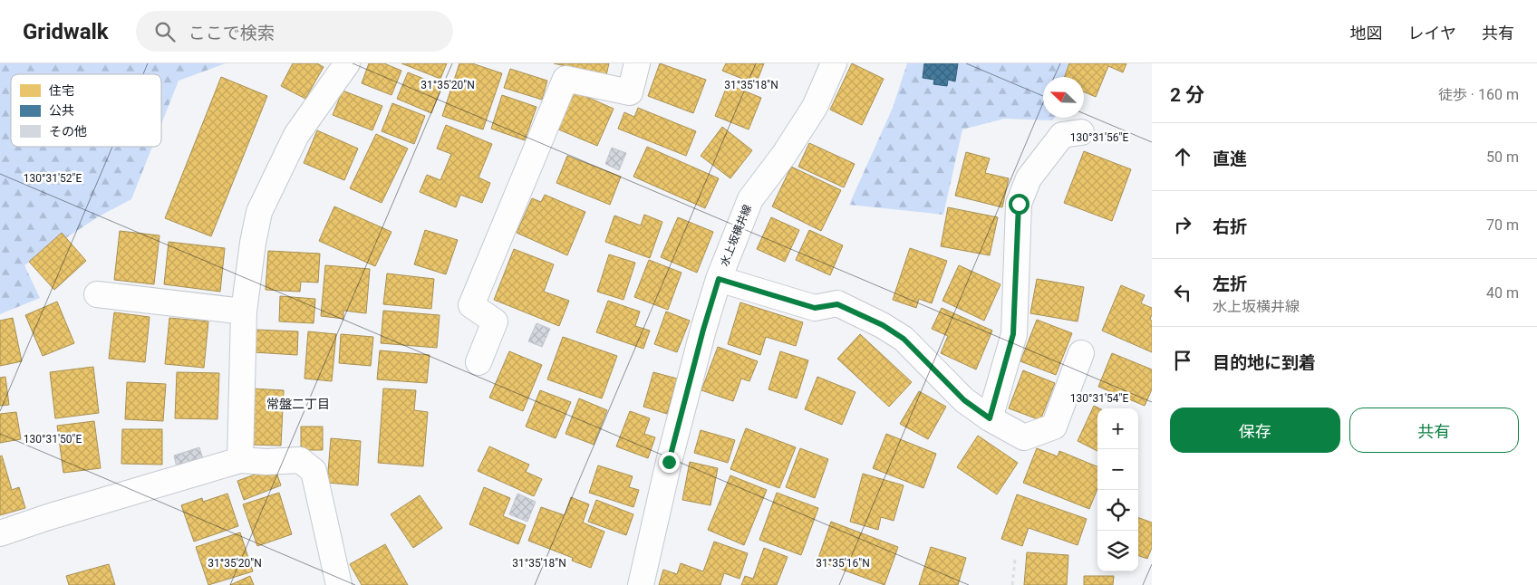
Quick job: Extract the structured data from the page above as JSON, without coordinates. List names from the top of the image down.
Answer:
{
  "streets": {
    "street": ["水上坂横井線"]
  },
  "districts": ["常盤二丁目"],
  "legend": ["住宅", "公共", "その他"],
  "north": "top left",
  "page": {
    "header": "Gridwalk",
    "search": "ここで検索",
    "nav": ["地図", "レイヤ", "共有"],
    "heading": ["2 分", "徒歩 · 160 m"],
    "list": [
      ["直進", "50 m"],
      ["右折", "70 m"],
      ["左折", "水上坂横井線", "40 m"],
      "目的地に到着"
    ],
    "buttons": ["保存", "共有"],
    "map_buttons": ["+", "−"]
  },
  "coordinates": [
    "31°35'20\"N",
    "31°35'18\"N",
    "130°31'56\"E",
    "130°31'52\"E",
    "130°31'54\"E",
    "130°31'50\"E",
    "31°35'16\"N"
  ]
}
